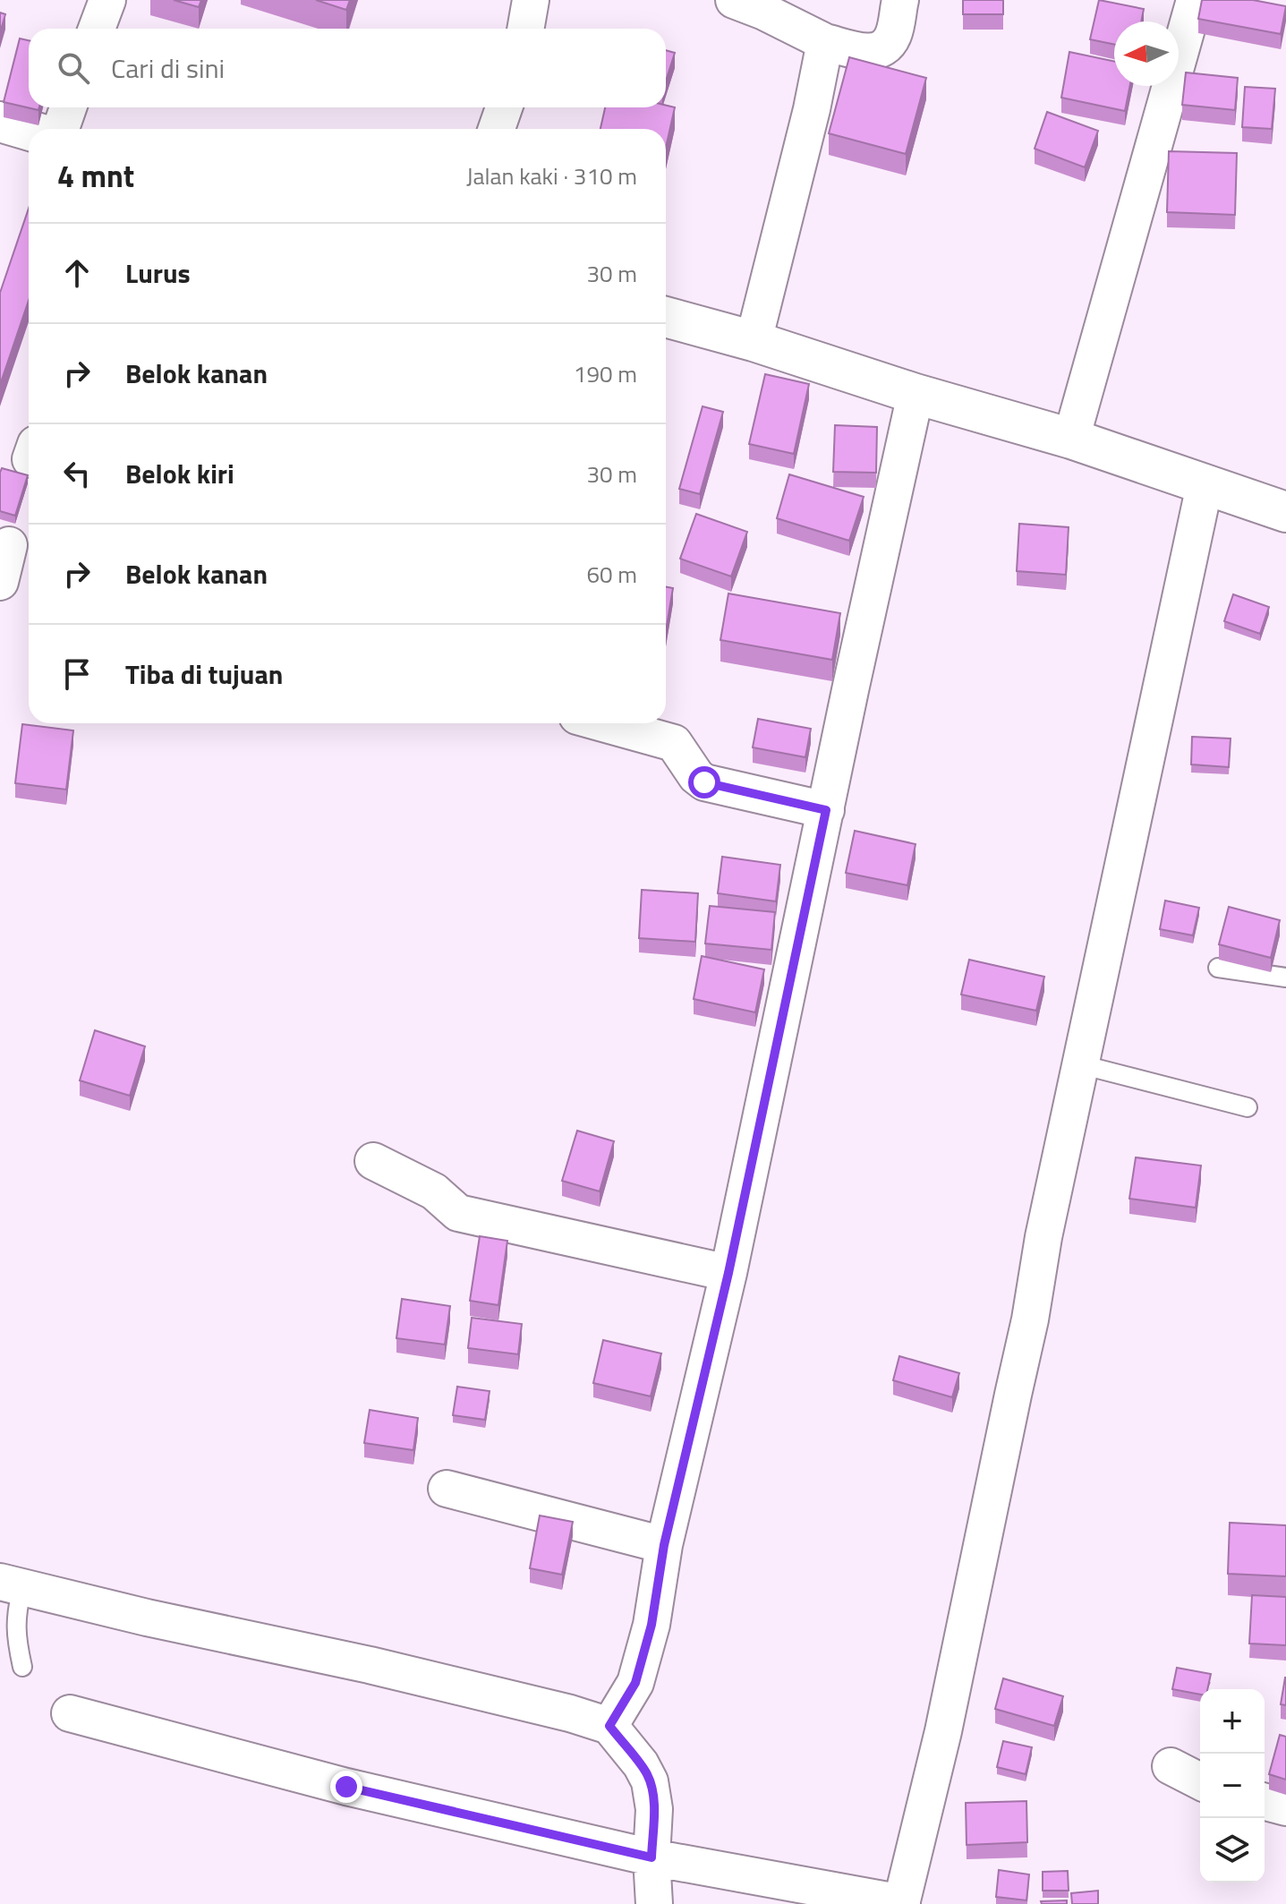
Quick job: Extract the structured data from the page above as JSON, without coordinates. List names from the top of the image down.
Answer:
{
  "north": "left",
  "page": {
    "search": "Cari di sini",
    "heading": ["4 mnt", "Jalan kaki · 310 m"],
    "list": [
      ["Lurus", "30 m"],
      ["Belok kanan", "190 m"],
      ["Belok kiri", "30 m"],
      ["Belok kanan", "60 m"],
      "Tiba di tujuan"
    ],
    "map_buttons": ["+", "−"]
  }
}
